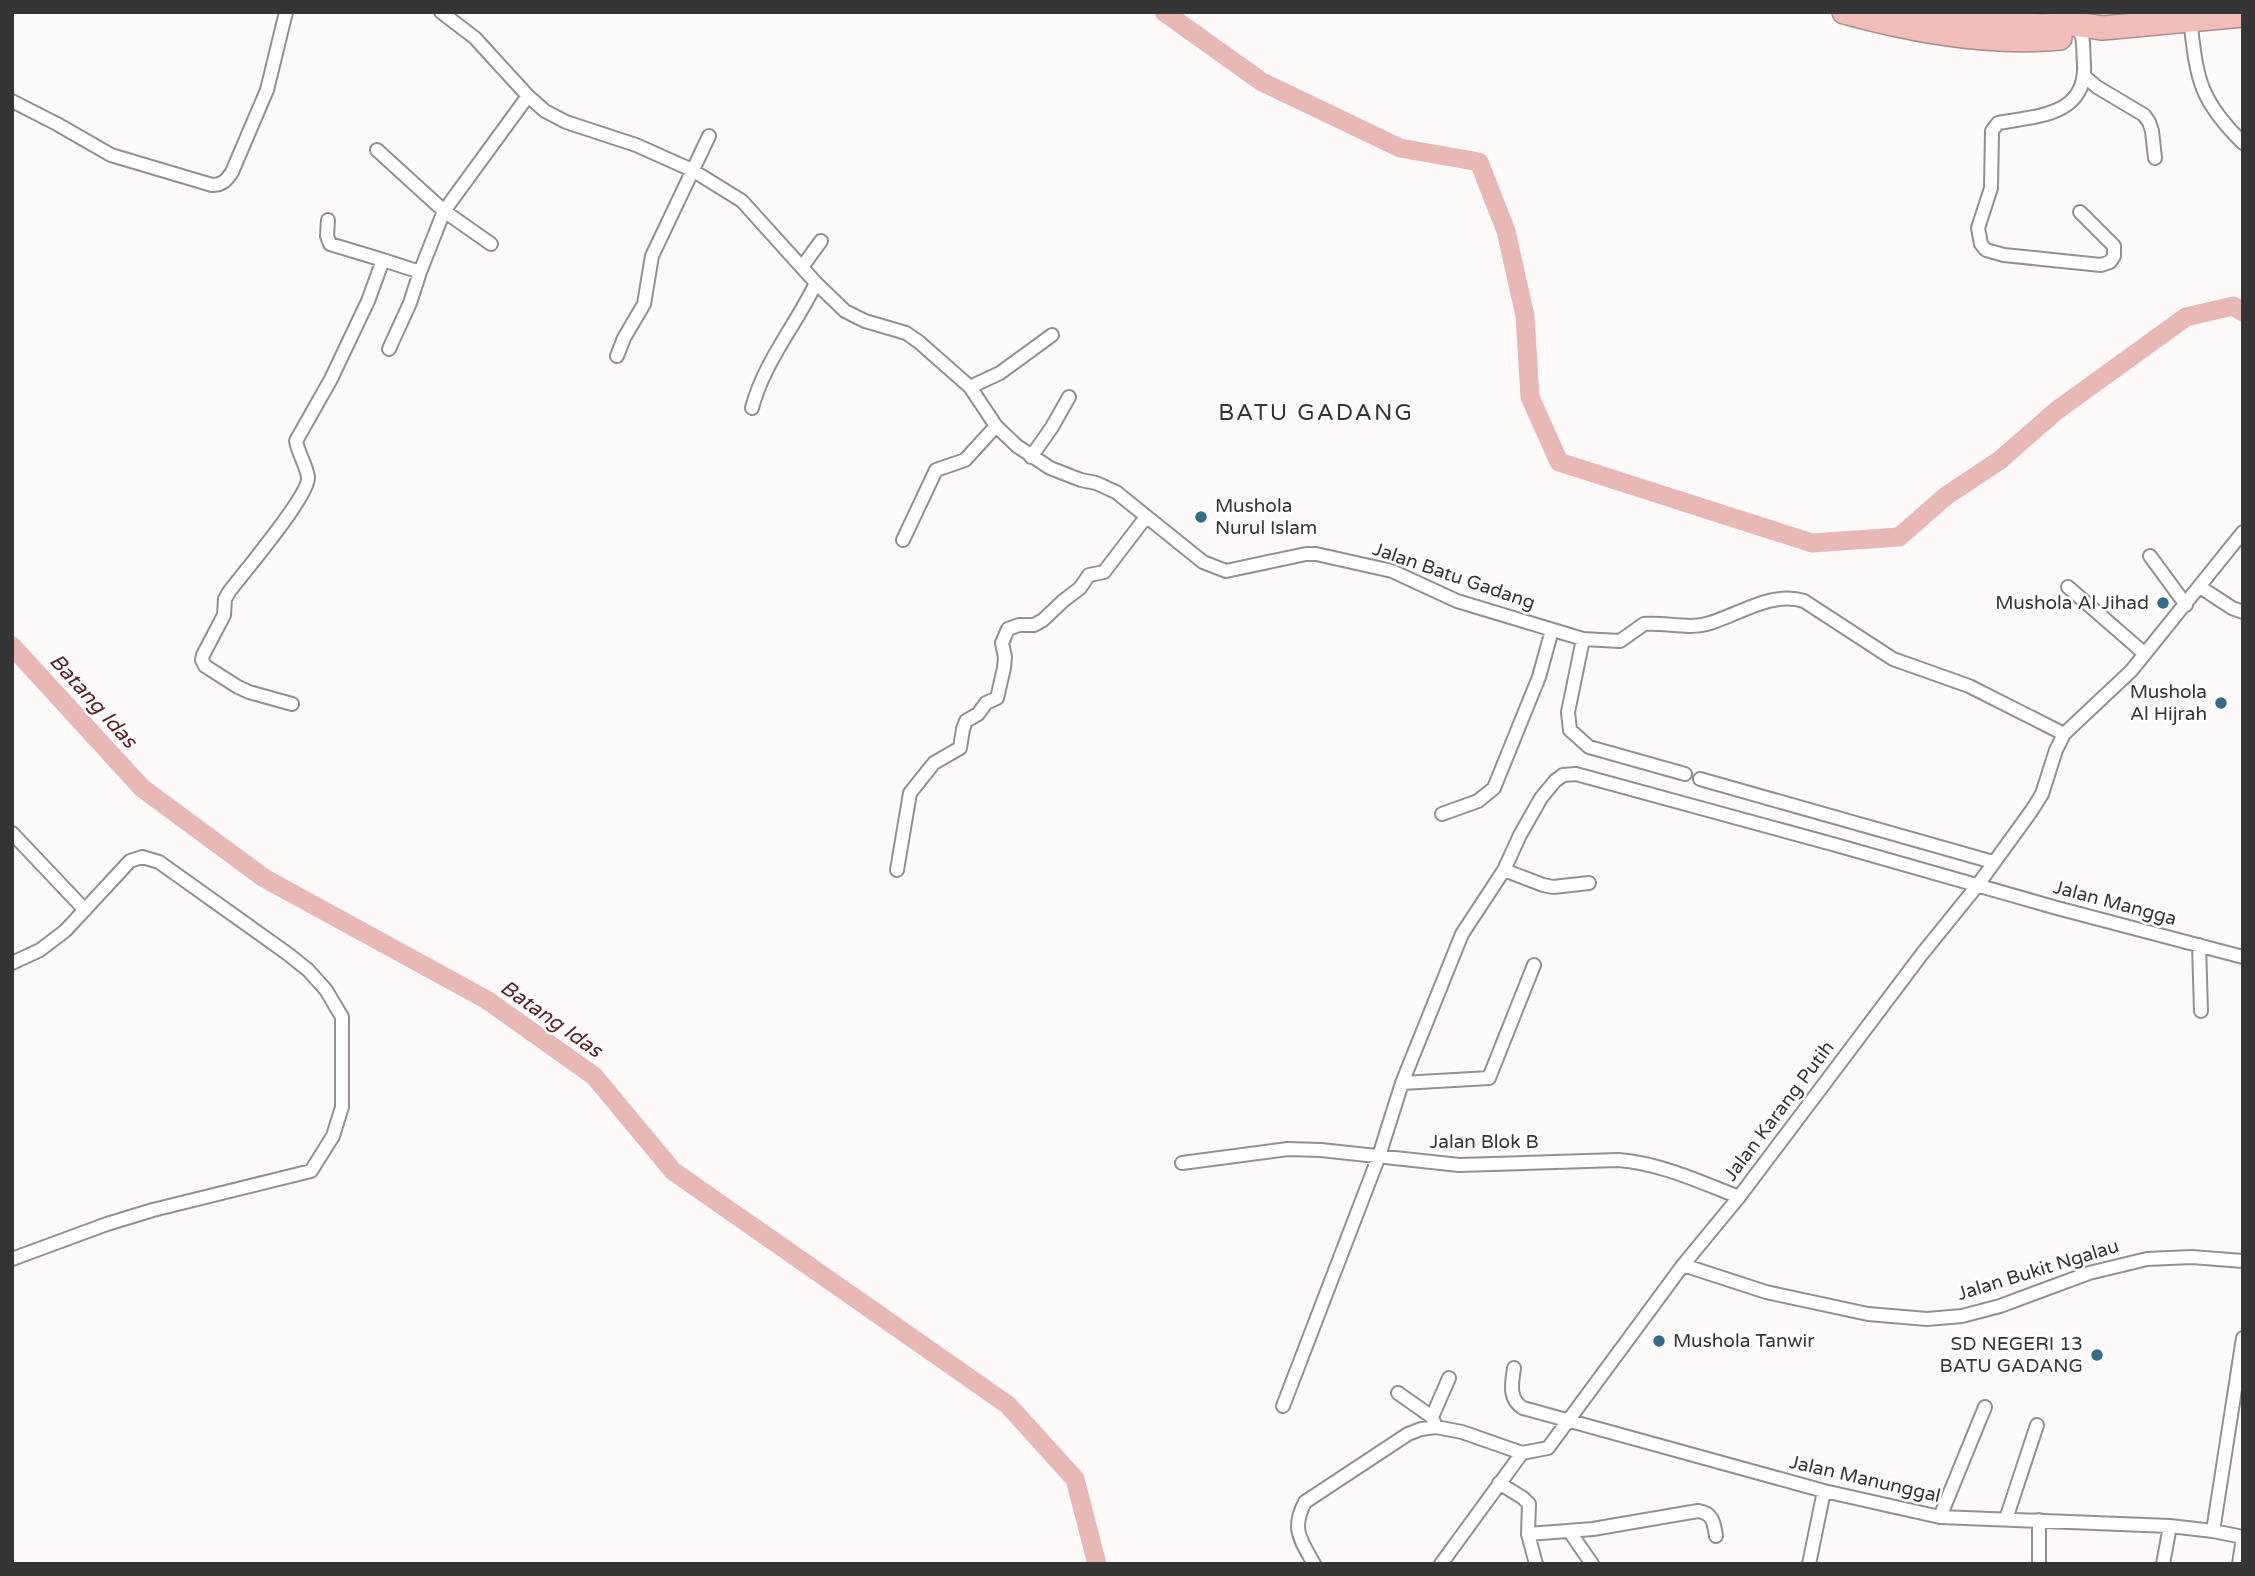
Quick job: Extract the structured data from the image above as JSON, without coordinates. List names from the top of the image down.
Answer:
{
  "streets": {
    "street": [
      "Jalan Batu Gadang",
      "Jalan Mangga",
      "Jalan Karang Putih",
      "Jalan Blok B",
      "Jalan Bukit Ngalau",
      "Jalan Manunggal"
    ]
  },
  "crossings": [
    ["Jalan Batu Gadang", "Jalan Karang Putih"],
    ["Jalan Mangga", "Jalan Karang Putih"],
    ["Jalan Karang Putih", "Jalan Blok B"],
    ["Jalan Karang Putih", "Jalan Bukit Ngalau"],
    ["Jalan Karang Putih", "Jalan Manunggal"]
  ],
  "districts": ["BATU GADANG"],
  "water": ["Batang Idas"],
  "places": [
    "Mushola Nurul Islam",
    "Mushola Al Jihad",
    "Mushola Al Hijrah",
    "Mushola Tanwir",
    "SD NEGERI 13 BATU GADANG"
  ]
}
